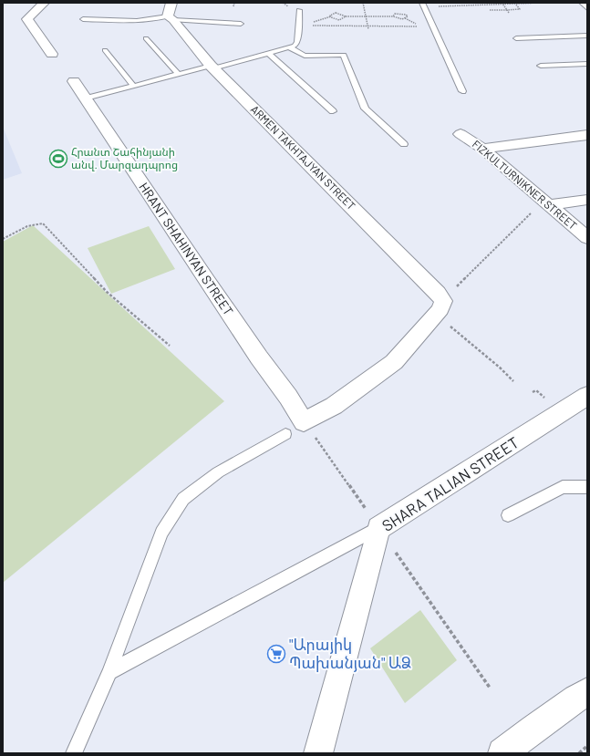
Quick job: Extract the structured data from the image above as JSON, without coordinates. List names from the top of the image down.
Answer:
{
  "streets": {
    "street": [
      "ARMEN TAKHTAJYAN STREET",
      "FIZKULTURNIKNER STREET",
      "HRANT SHAHINYAN STREET",
      "SHARA TALIAN STREET"
    ]
  },
  "places": {
    "sports": ["Հրանտ Շահինյանի անվ. Մարզադպրոց"],
    "supermarket": ["\"Արայիկ Պախանյան\" ԱՁ"]
  }
}
